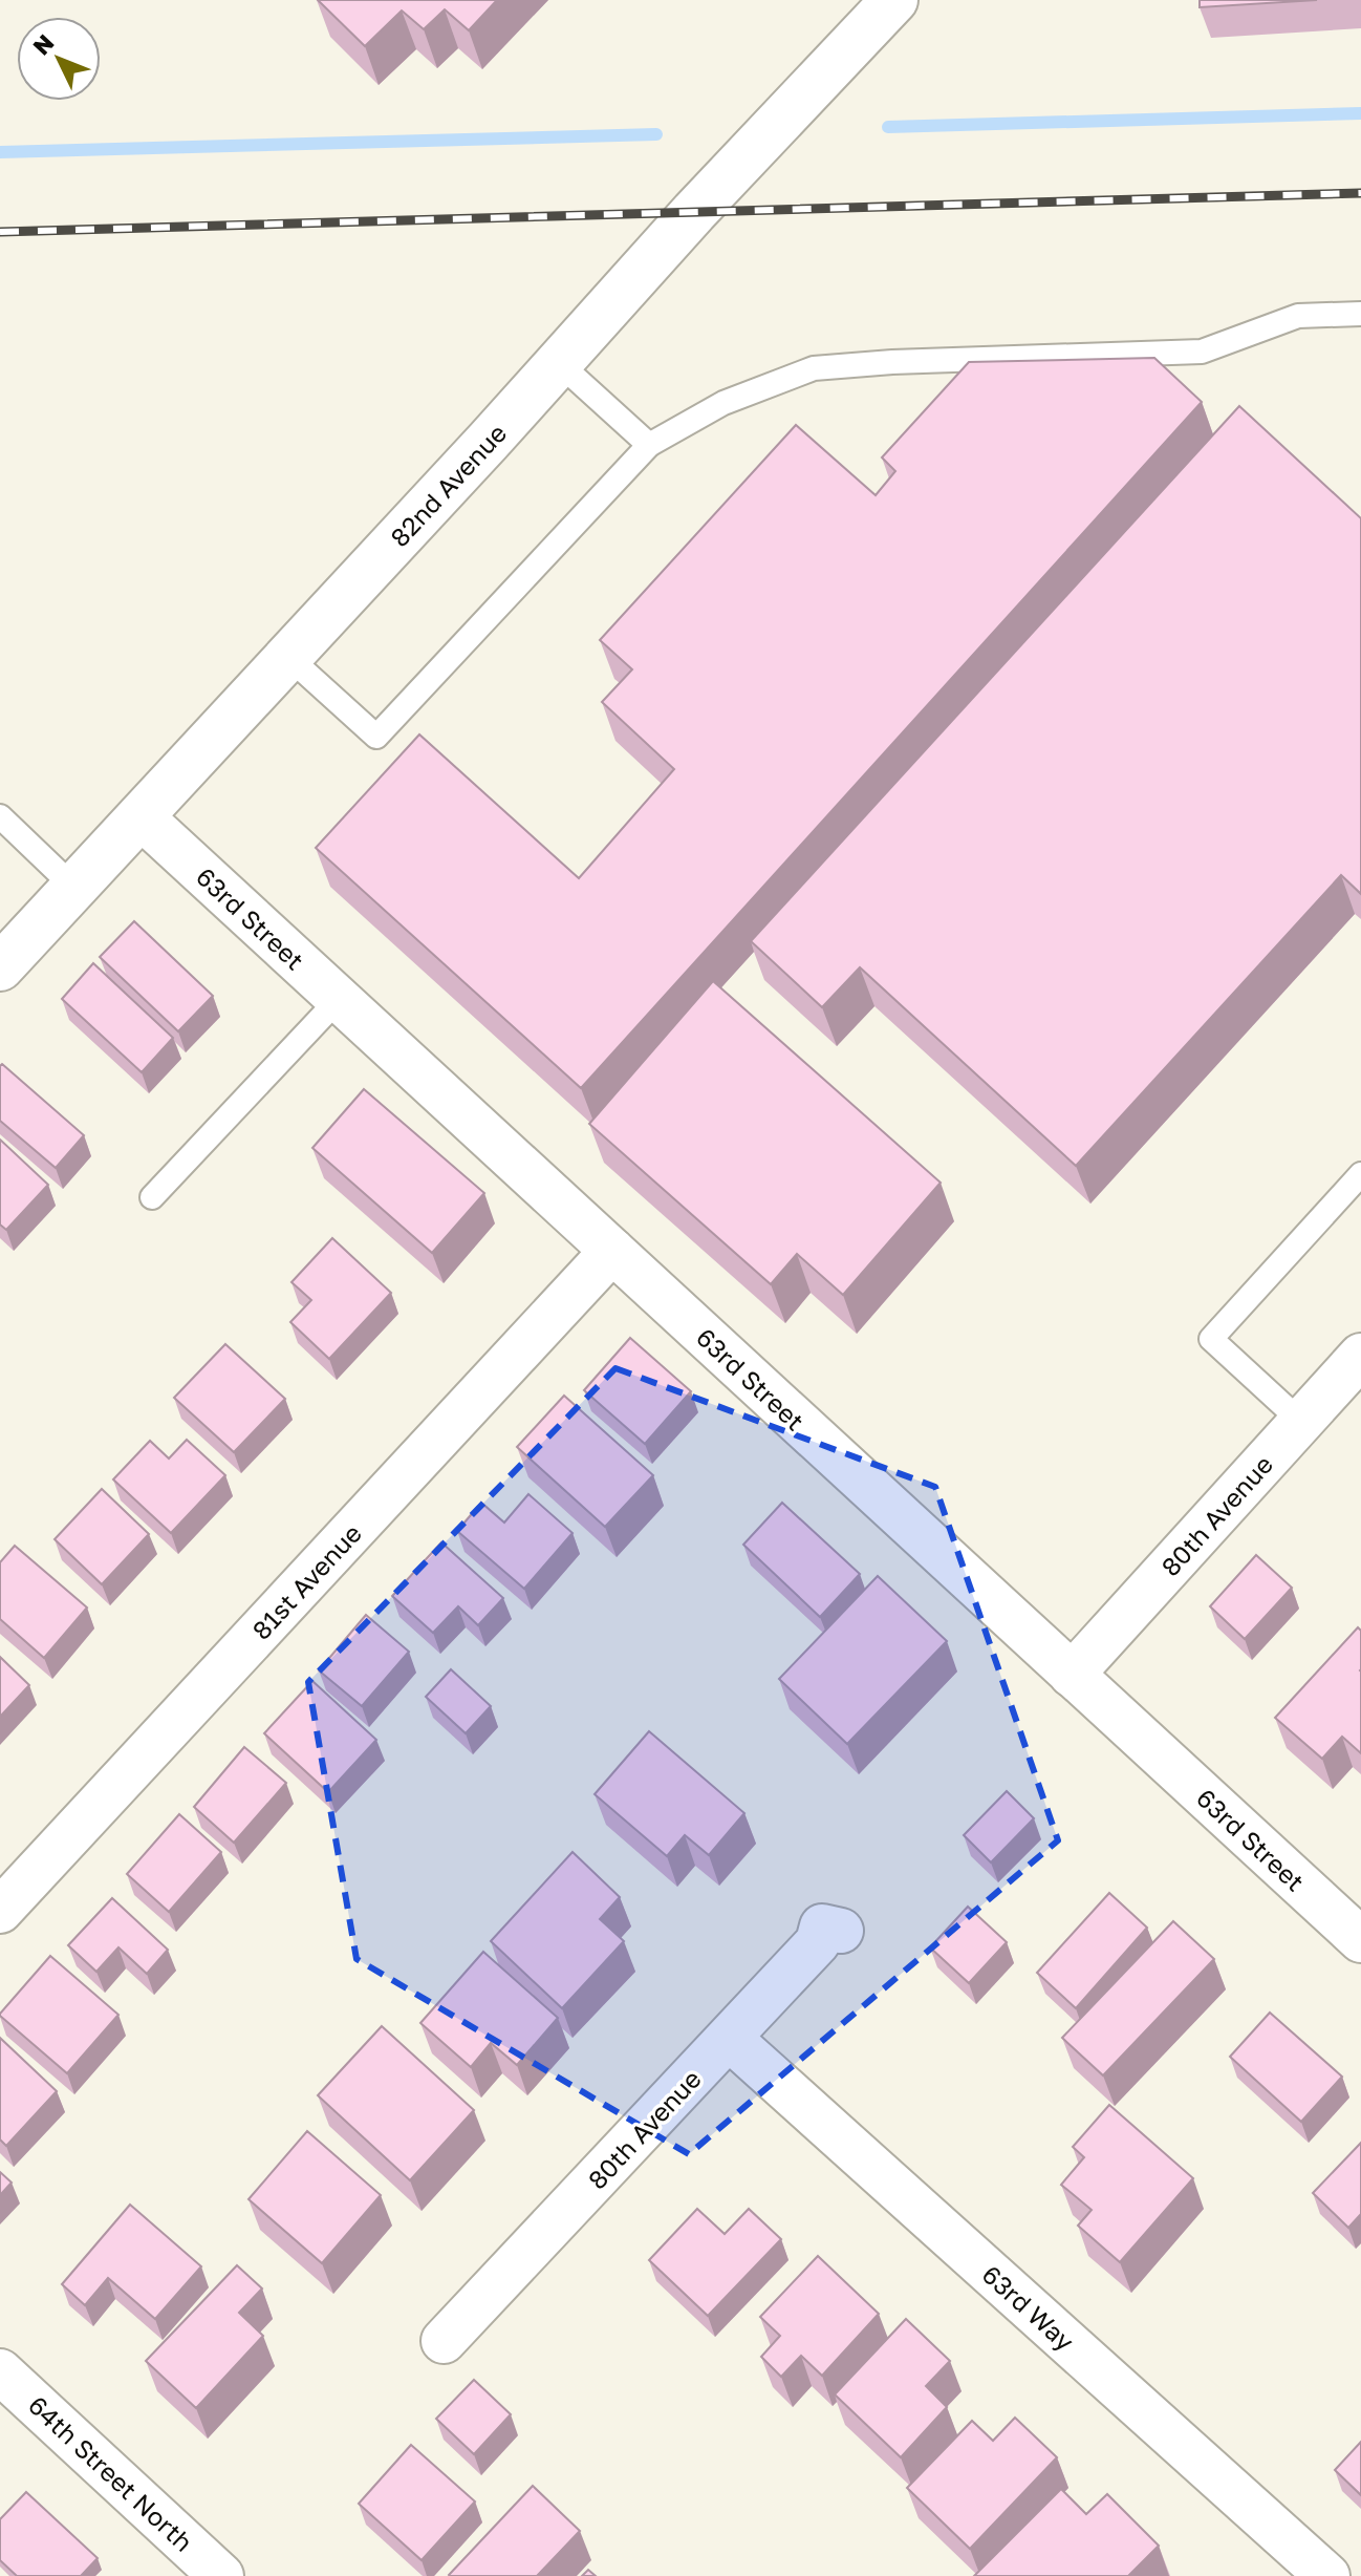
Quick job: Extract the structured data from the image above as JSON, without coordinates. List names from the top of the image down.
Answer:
{
  "streets": {
    "street": [
      "82nd Avenue",
      "63rd Street",
      "80th Avenue",
      "81st Avenue",
      "63rd Way",
      "64th Street North"
    ]
  },
  "crossings": [
    ["82nd Avenue", "63rd Street"],
    ["63rd Street", "80th Avenue"],
    ["63rd Street", "81st Avenue"],
    ["80th Avenue", "63rd Way"]
  ],
  "north": "top left"
}
